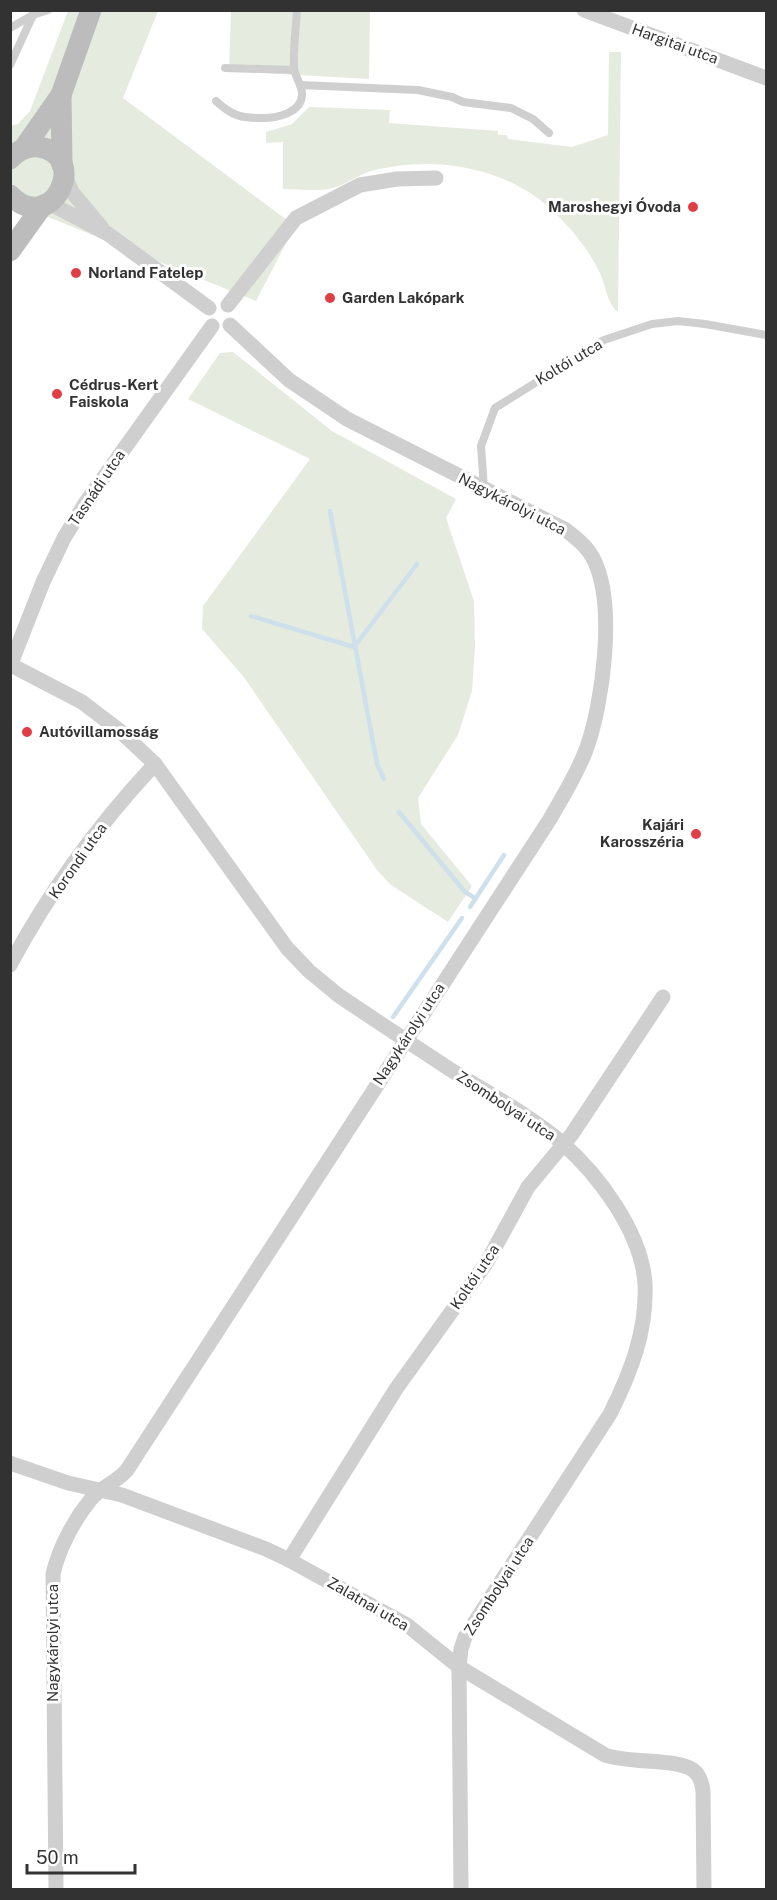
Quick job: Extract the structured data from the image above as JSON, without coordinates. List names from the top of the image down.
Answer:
{
  "streets": {
    "street": [
      "Hargitai utca",
      "Koltói utca",
      "Tasnádi utca",
      "Nagykárolyi utca",
      "Korondi utca",
      "Zsombolyai utca",
      "Zalatnai utca"
    ]
  },
  "crossings": [
    ["Koltói utca", "Nagykárolyi utca"],
    ["Koltói utca", "Zsombolyai utca"],
    ["Koltói utca", "Zalatnai utca"],
    ["Tasnádi utca", "Nagykárolyi utca"],
    ["Tasnádi utca", "Zsombolyai utca"],
    ["Nagykárolyi utca", "Zsombolyai utca"],
    ["Nagykárolyi utca", "Zalatnai utca"],
    ["Korondi utca", "Zsombolyai utca"],
    ["Zsombolyai utca", "Zalatnai utca"]
  ],
  "places": [
    "Maroshegyi Óvoda",
    "Norland Fatelep",
    "Garden Lakópark",
    "Cédrus-Kert Faiskola",
    "Autóvillamosság",
    "Kajári Karosszéria"
  ],
  "scale_bar": "50 m"
}
